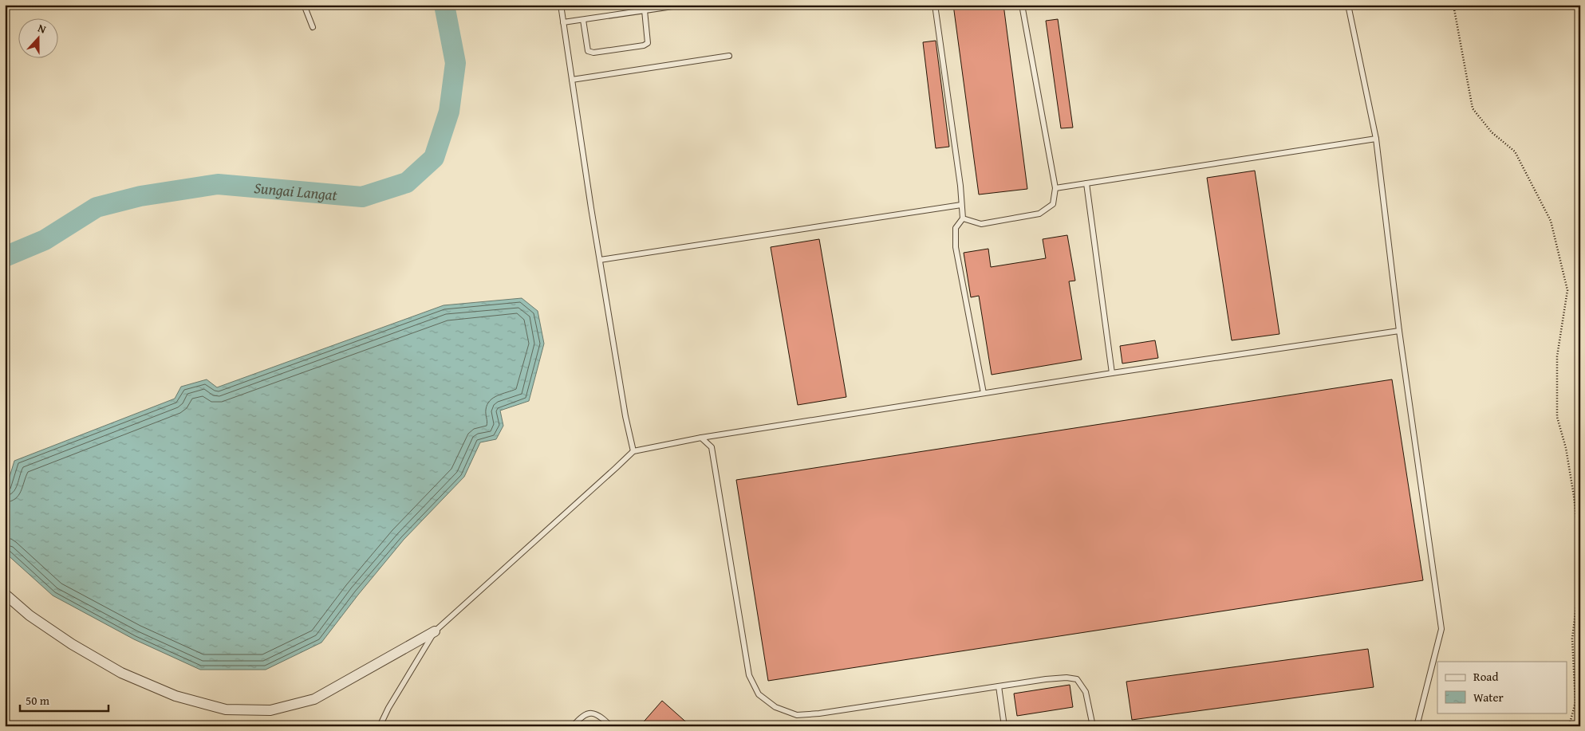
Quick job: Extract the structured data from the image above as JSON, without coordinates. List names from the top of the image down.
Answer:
{
  "water": ["Sungai Langat"],
  "legend": ["Road", "Water"],
  "scale_bar": "50 m",
  "north": "top"
}
